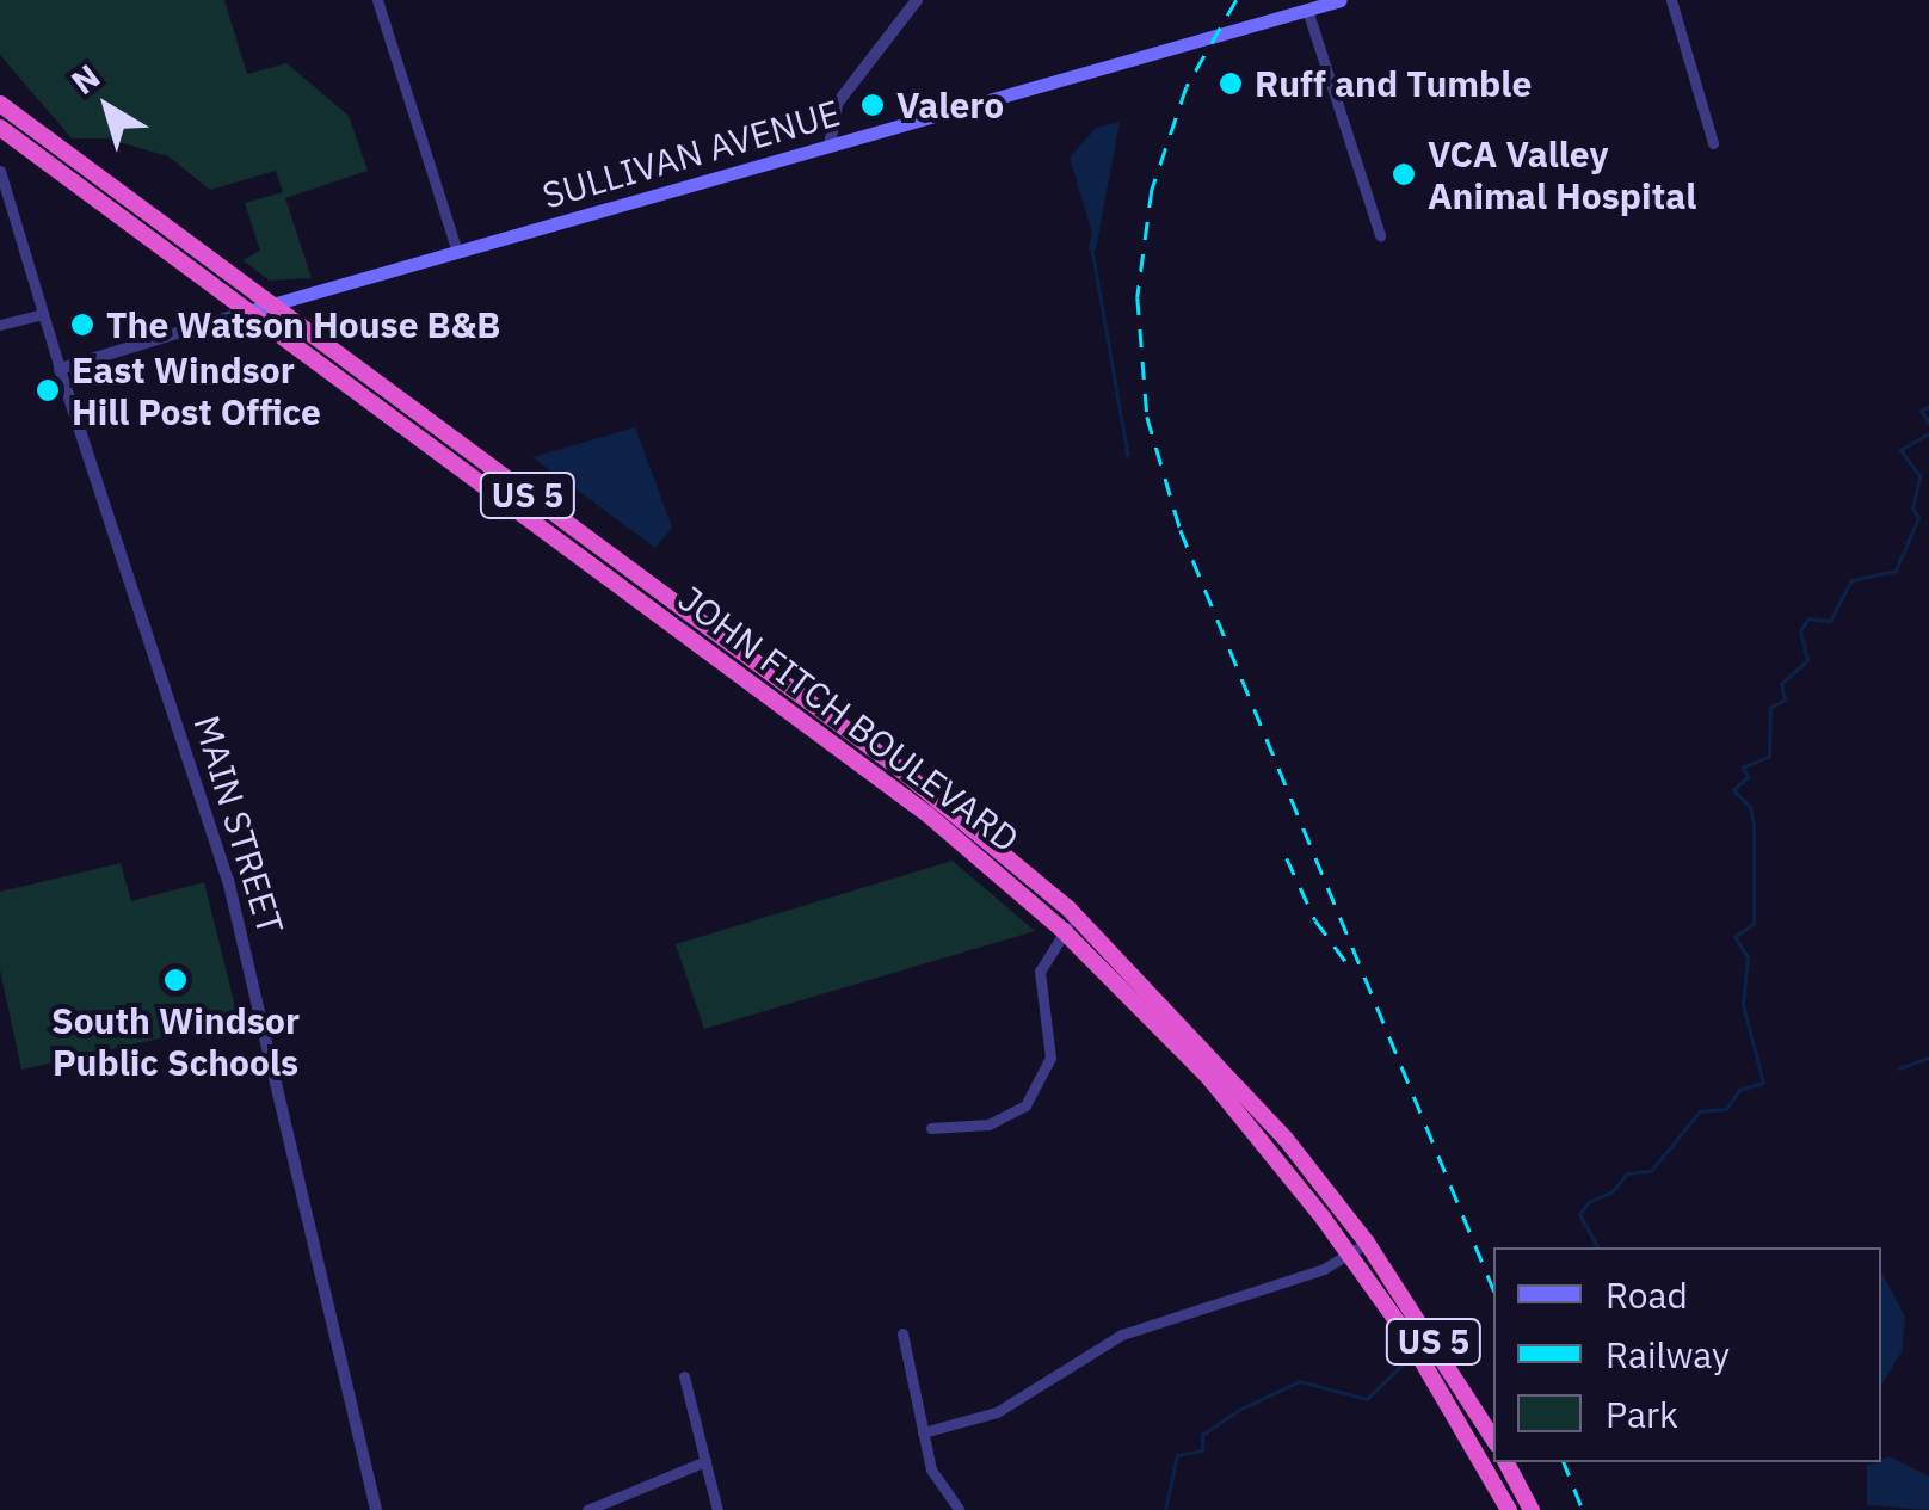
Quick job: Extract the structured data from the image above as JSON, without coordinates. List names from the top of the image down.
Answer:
{
  "streets": {
    "highway": ["US 5", "JOHN FITCH BOULEVARD"],
    "main road": ["SULLIVAN AVENUE"],
    "street": ["MAIN STREET"]
  },
  "crossings": [
    ["SULLIVAN AVENUE", "JOHN FITCH BOULEVARD"],
    ["SULLIVAN AVENUE", "MAIN STREET"]
  ],
  "places": [
    "Ruff and Tumble",
    "Valero",
    "VCA Valley Animal Hospital",
    "The Watson House B&B",
    "East Windsor Hill Post Office",
    "South Windsor Public Schools"
  ],
  "legend": ["Road", "Railway", "Park"],
  "north": "top left"
}
